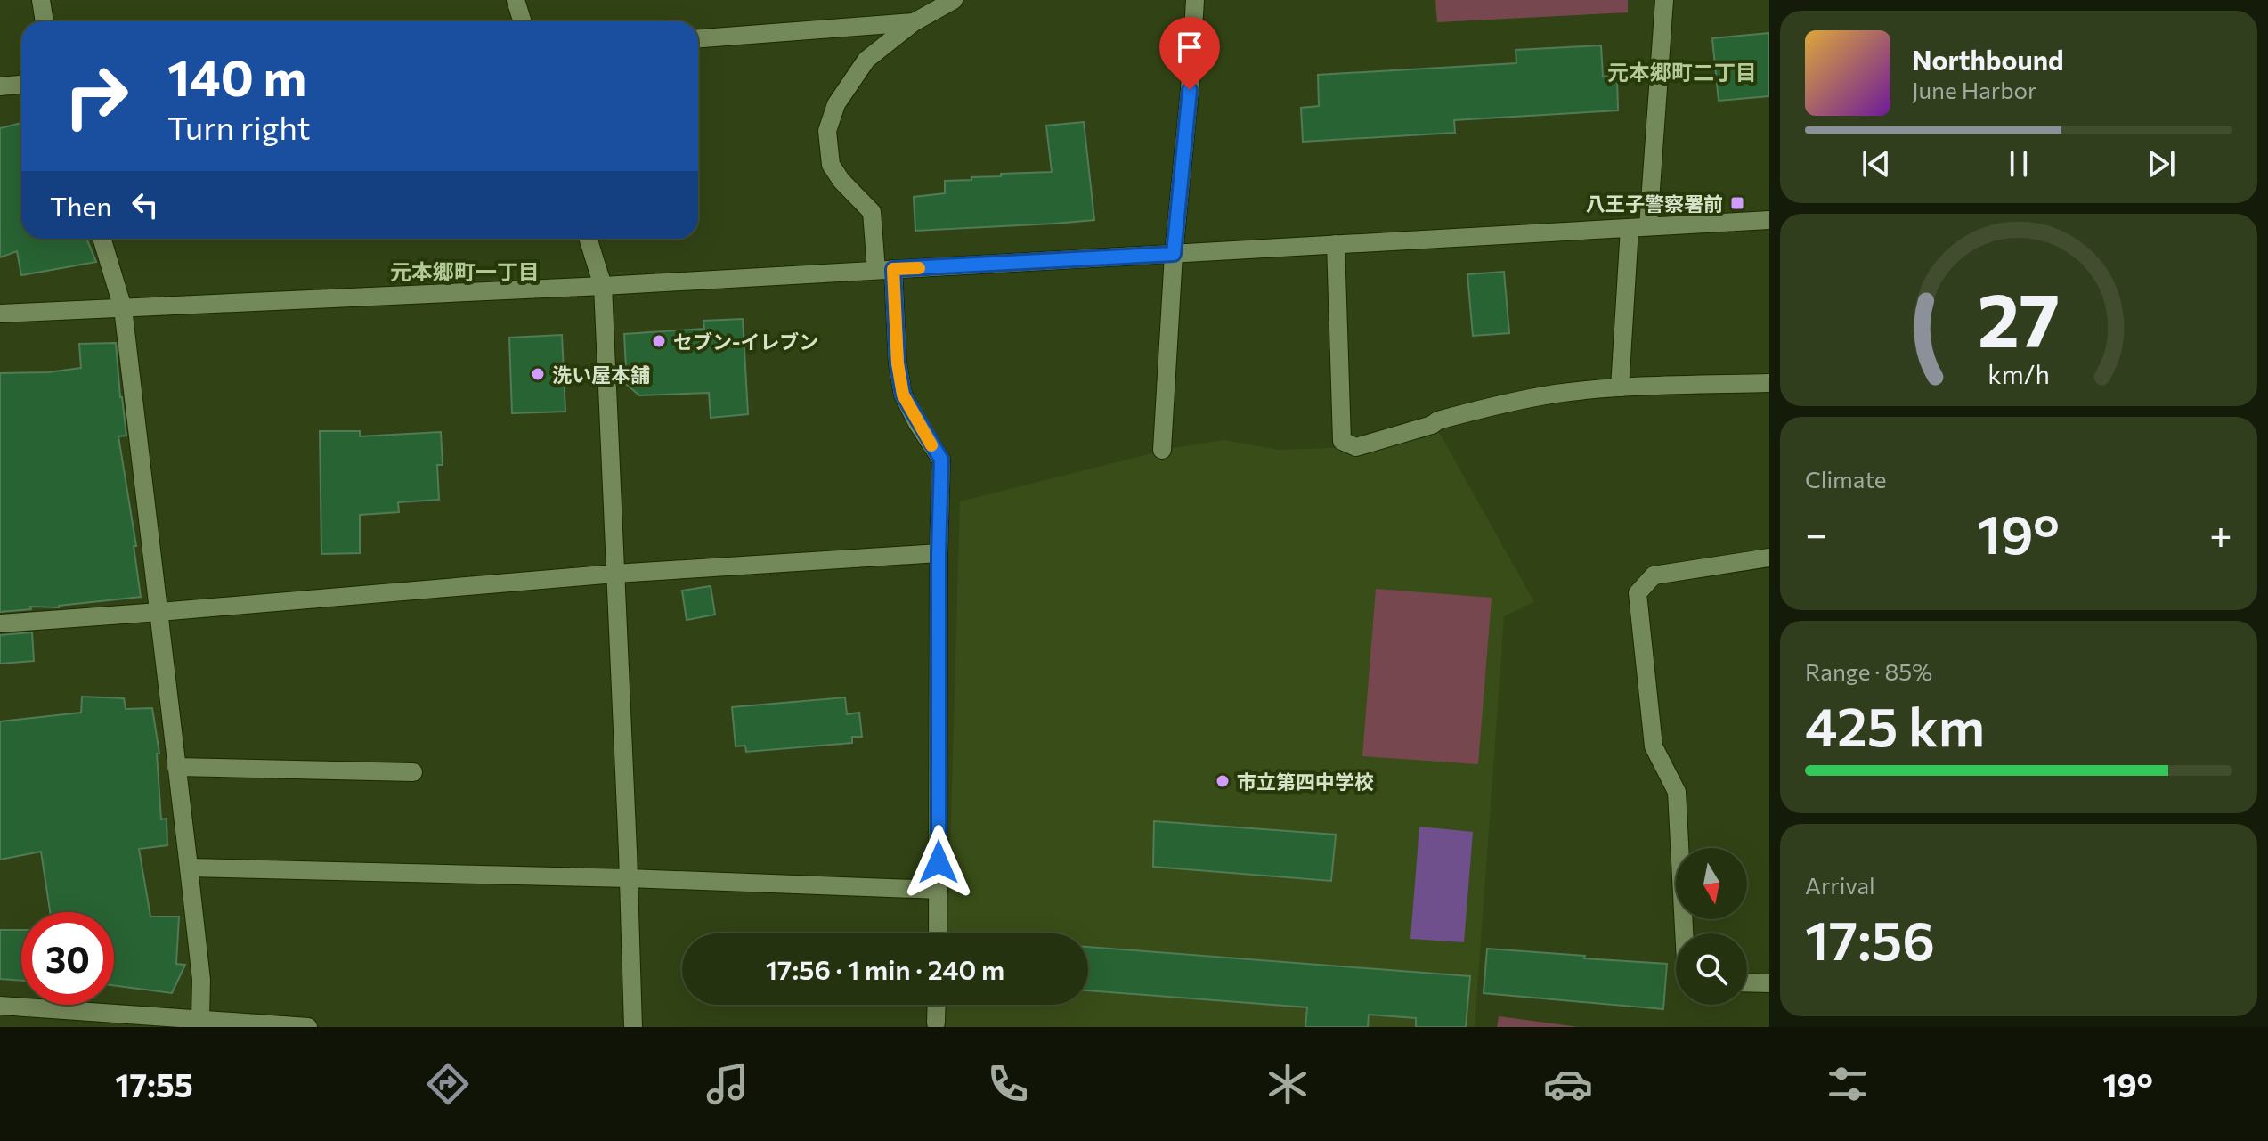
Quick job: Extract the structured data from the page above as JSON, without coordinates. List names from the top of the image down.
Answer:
{
  "districts": ["元本郷町二丁目", "元本郷町一丁目"],
  "places": {
    "transit": ["八王子警察署前"],
    "other": ["セブン-イレブン", "洗い屋本舗", "市立第四中学校"]
  },
  "north": "bottom",
  "page": {
    "turn": ["140 m", "Turn right"],
    "song": ["Northbound", "June Harbor"],
    "then": "Then",
    "tile": [
      "Climate",
      ["Range · 85%", "425 km"],
      ["Arrival", "17:56"]
    ],
    "heat": ["−", "19°", "+"],
    "limit": "30",
    "trip": "17:56 · 1 min · 240 m",
    "tabs": ["17:55", "19°"],
    "gauge": ["27", "km/h"]
  }
}
